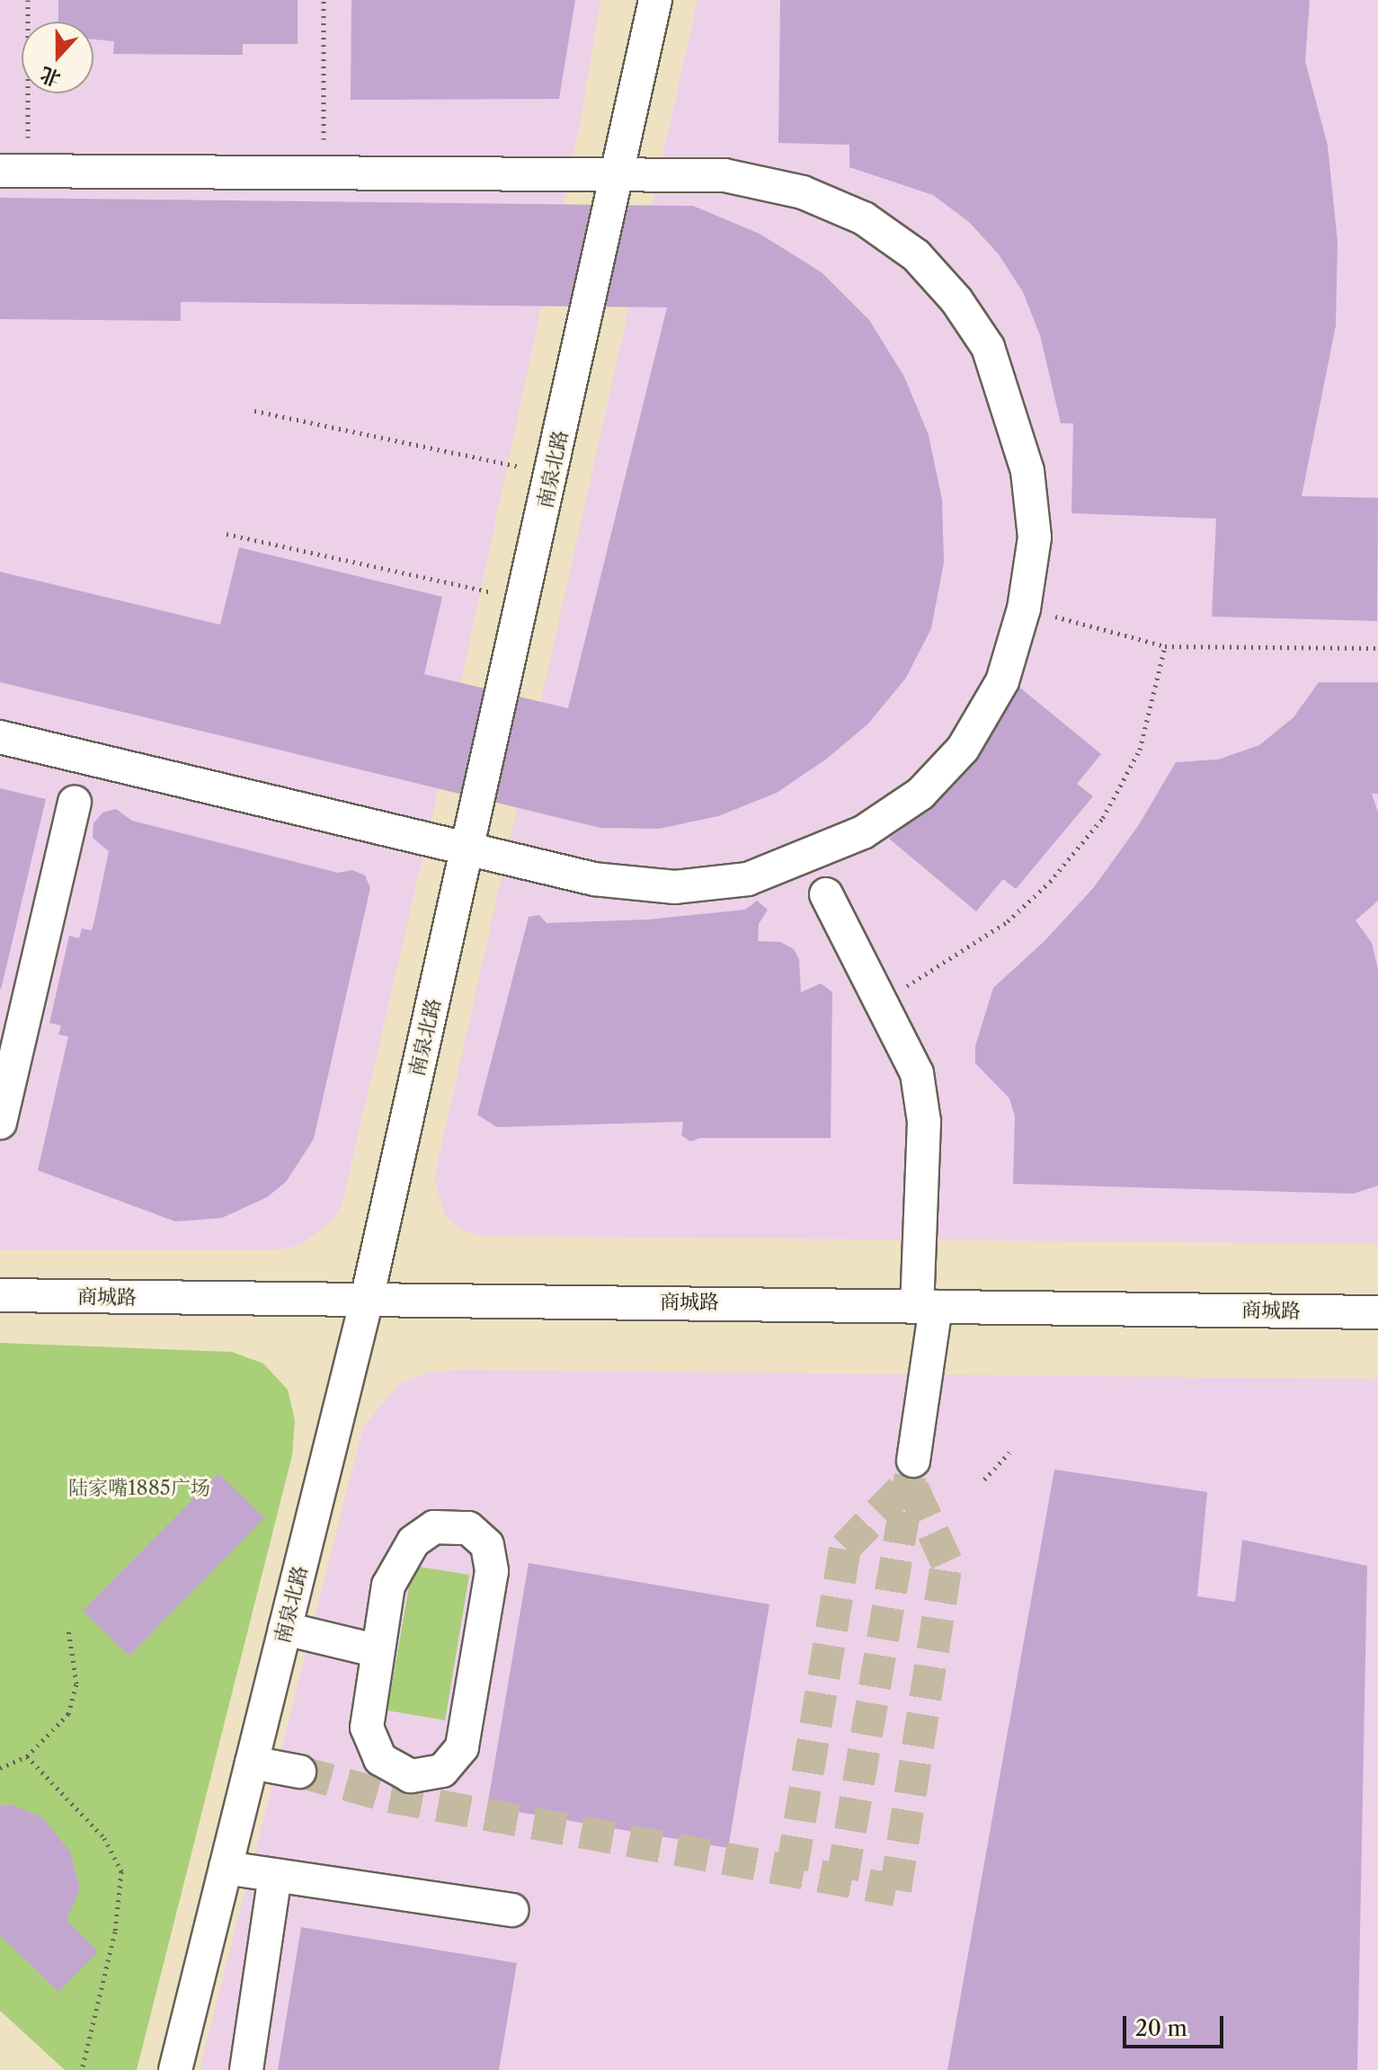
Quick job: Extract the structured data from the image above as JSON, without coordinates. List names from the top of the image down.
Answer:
{
  "streets": {
    "street": ["南泉北路", "商城路"]
  },
  "crossings": [
    ["南泉北路", "商城路"]
  ],
  "parks": ["陆家嘴1885广场"],
  "scale_bar": "20 m",
  "north": "bottom"
}
